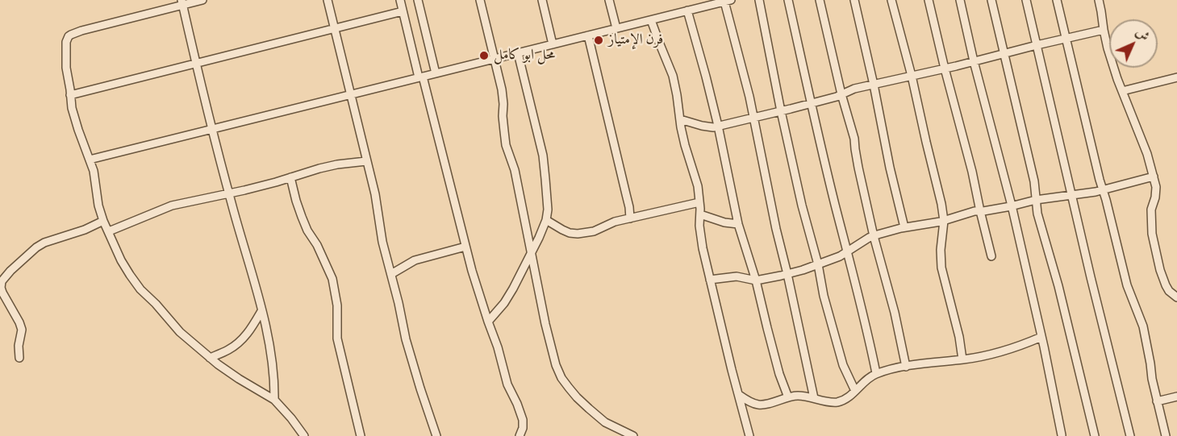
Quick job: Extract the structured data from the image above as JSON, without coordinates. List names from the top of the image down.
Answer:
{
  "places": ["فرن الإمتياز", "محل ابو كامل"],
  "north": "top right"
}
